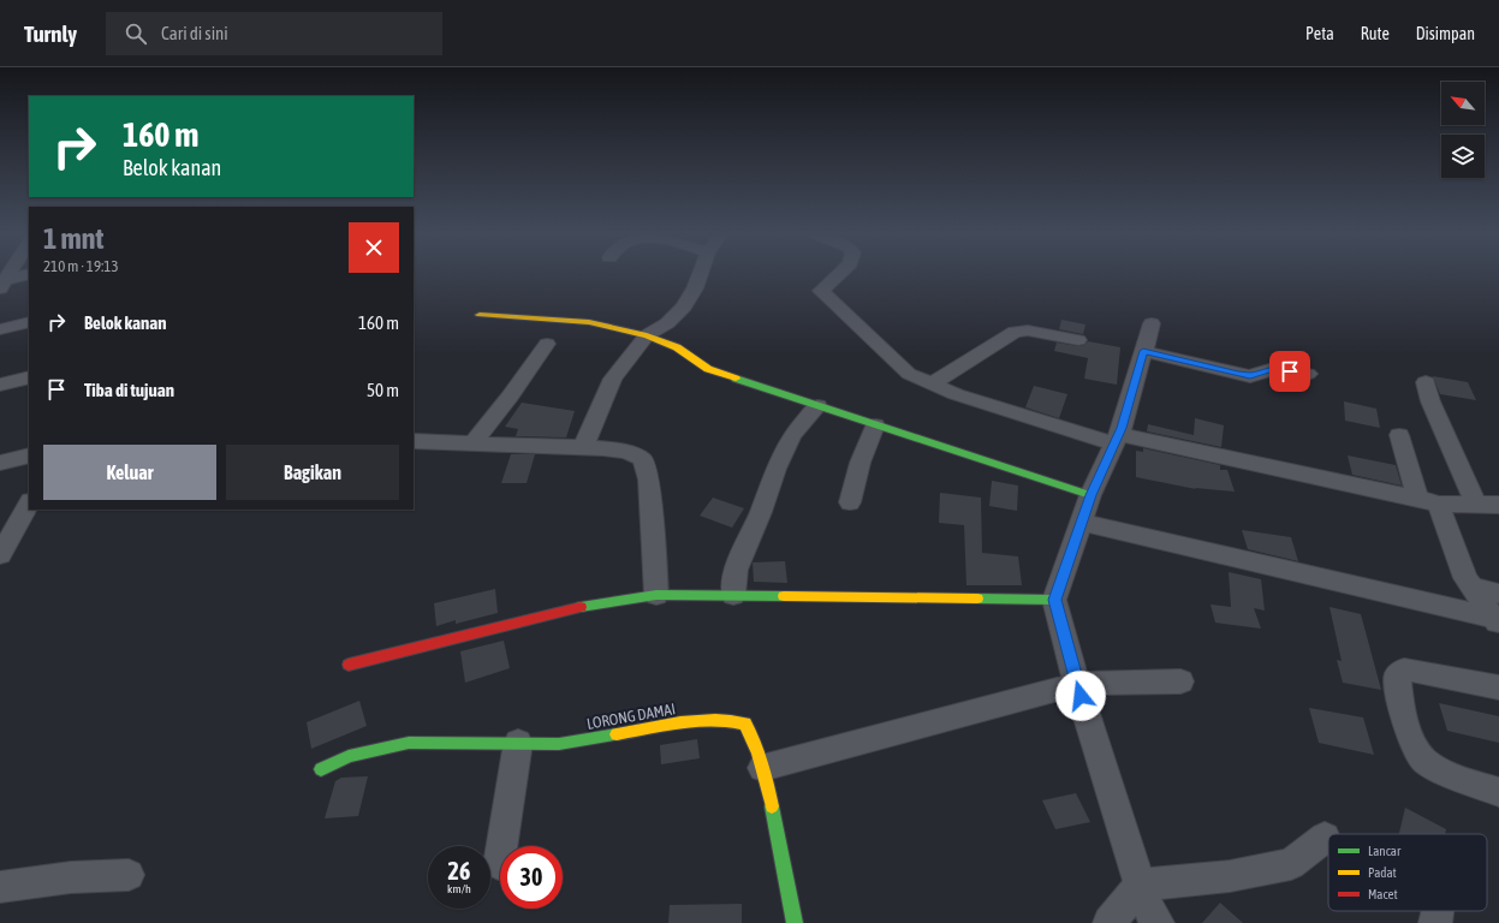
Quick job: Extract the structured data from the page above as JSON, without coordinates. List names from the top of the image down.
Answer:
{
  "streets": {
    "street": ["LORONG DAMAI"]
  },
  "legend": ["Lancar", "Padat", "Macet"],
  "north": "top left",
  "page": {
    "header": "Turnly",
    "search": "Cari di sini",
    "nav": ["Peta", "Rute", "Disimpan"],
    "turn": ["160 m", "Belok kanan"],
    "heading": ["1 mnt", "210 m · 19:13"],
    "list": [
      {
        "name": "Belok kanan",
        "value": "160 m"
      },
      {
        "name": "Tiba di tujuan",
        "value": "50 m"
      }
    ],
    "buttons": ["Keluar", "Bagikan"],
    "speed": "26 km/h",
    "limit": "30"
  }
}
